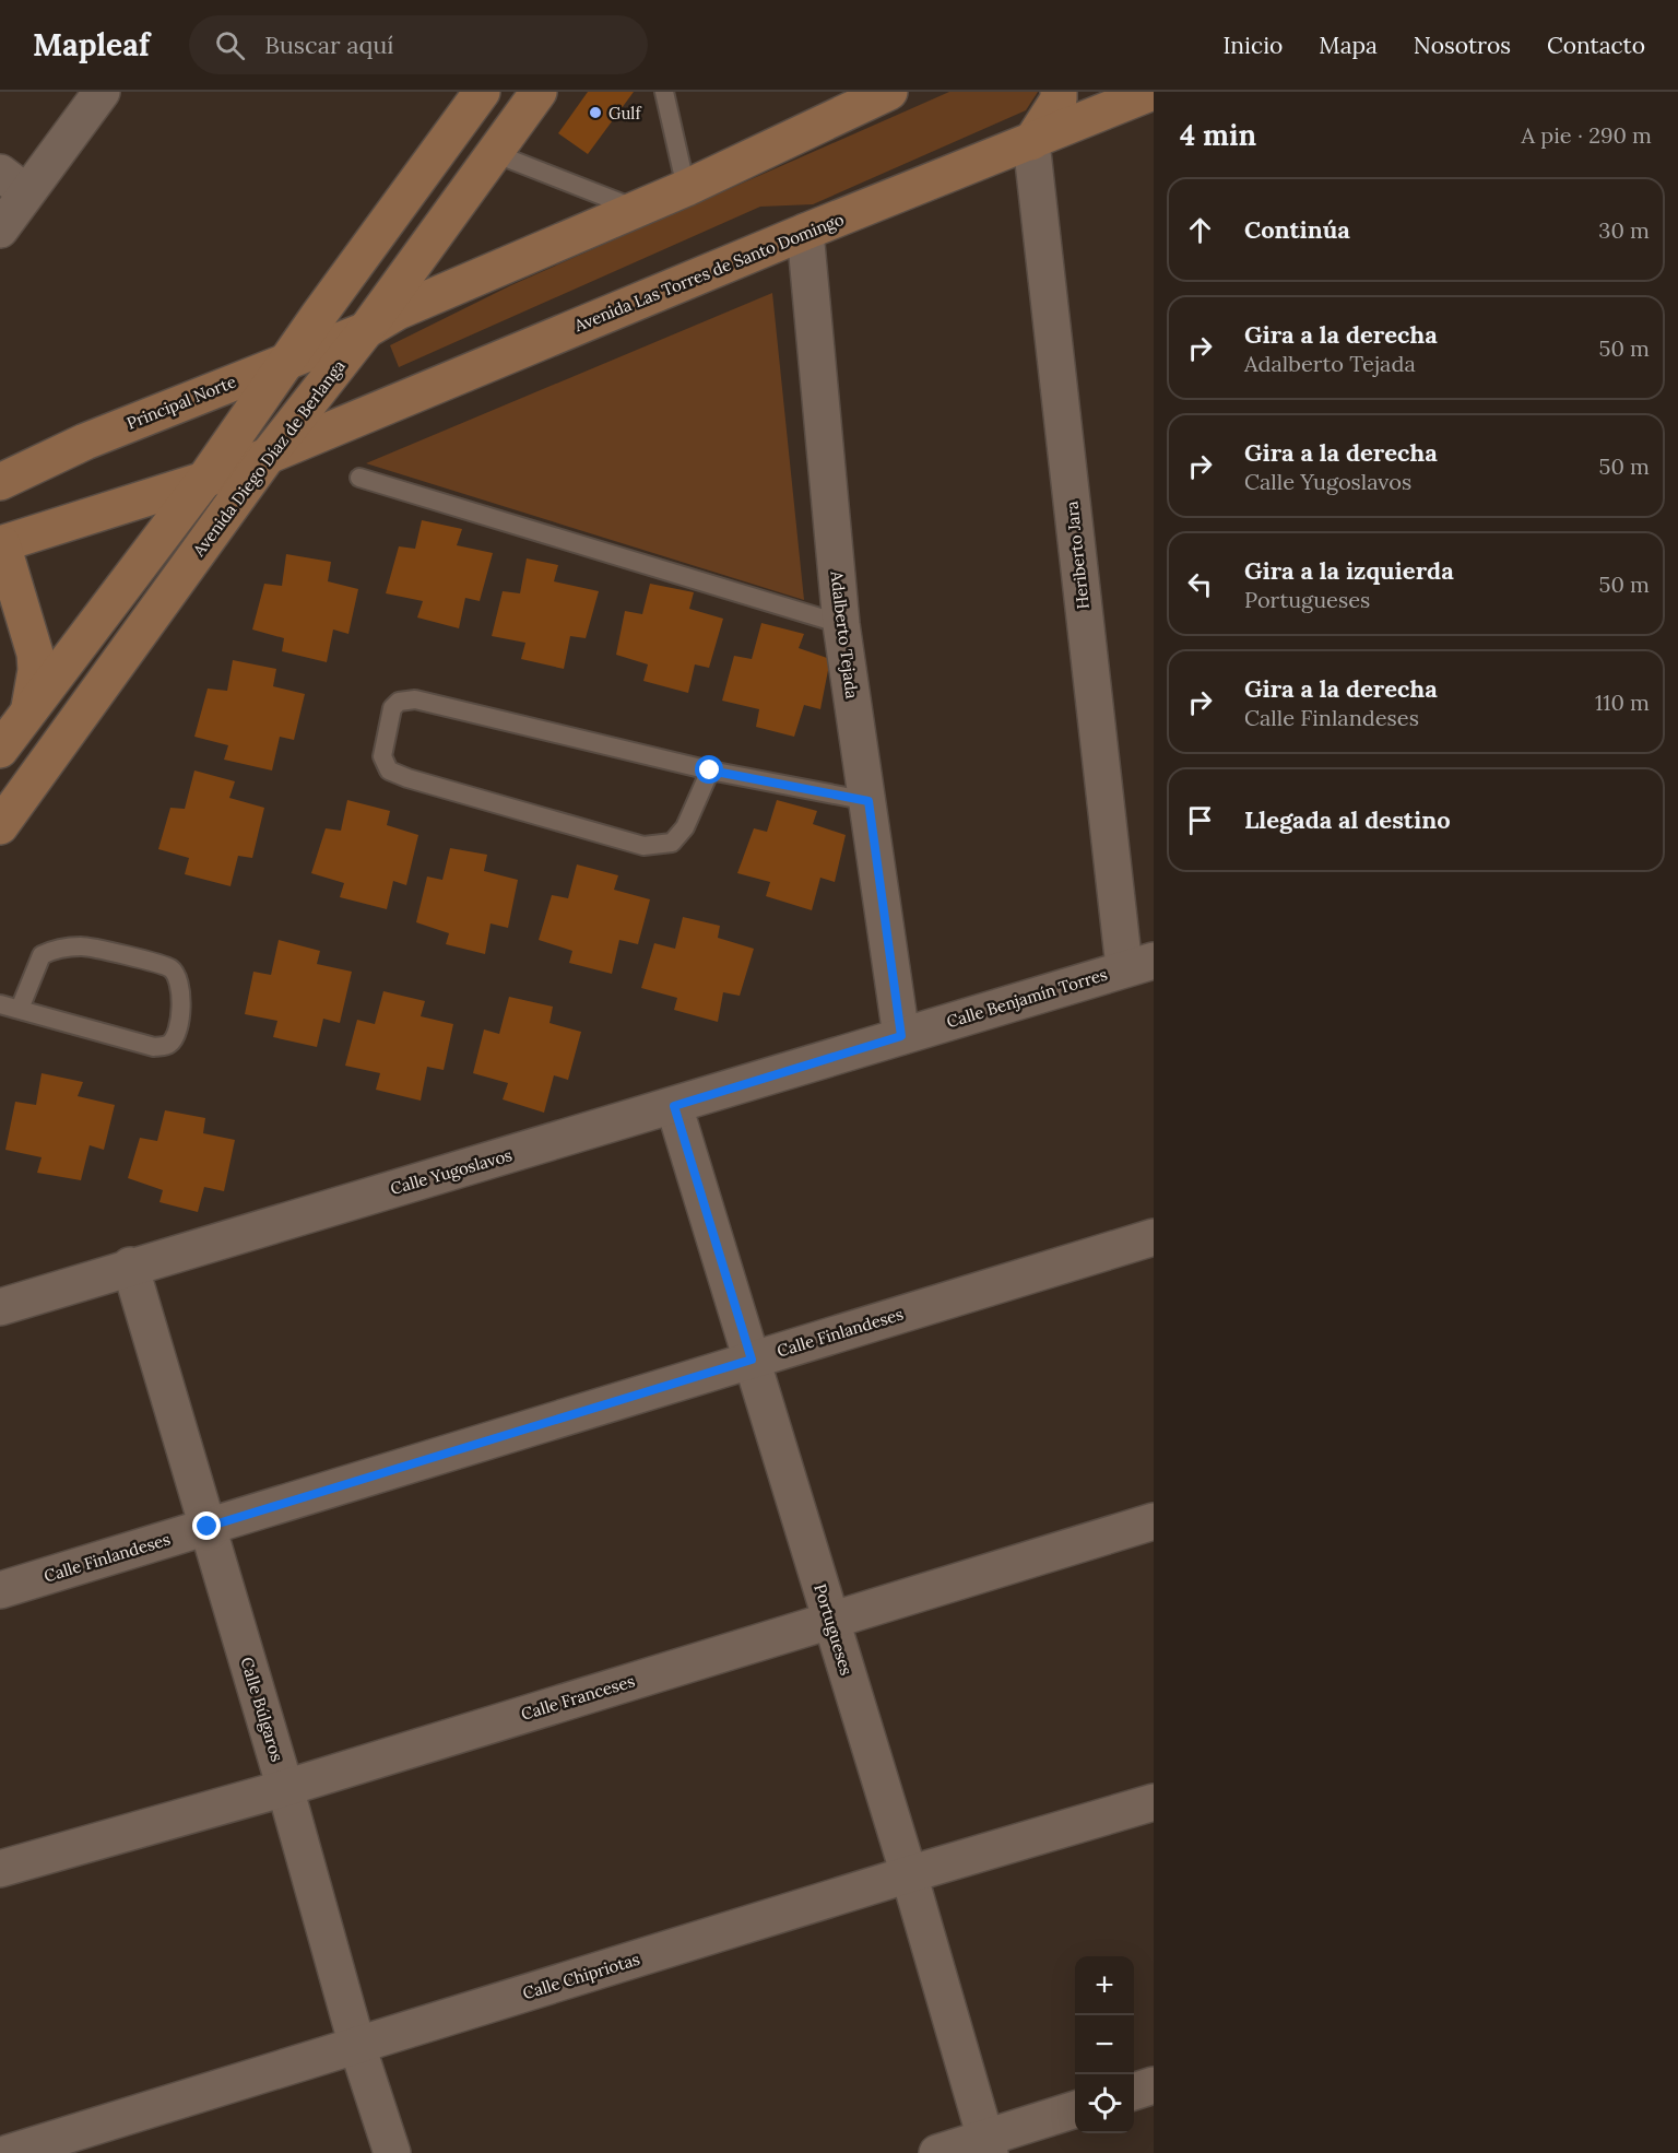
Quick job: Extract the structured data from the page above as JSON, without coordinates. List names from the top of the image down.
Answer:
{
  "streets": {
    "street": [
      "Avenida Las Torres de Santo Domingo",
      "Principal Norte",
      "Avenida Diego Díaz de Berlanga",
      "Heriberto Jara",
      "Adalberto Tejada",
      "Calle Benjamín Torres",
      "Calle Yugoslavos",
      "Calle Finlandeses",
      "Portugueses",
      "Calle Franceses",
      "Calle Búlgaros",
      "Calle Chipriotas"
    ]
  },
  "crossings": [
    ["Avenida Las Torres de Santo Domingo", "Avenida Diego Díaz de Berlanga"],
    ["Avenida Las Torres de Santo Domingo", "Heriberto Jara"],
    ["Avenida Las Torres de Santo Domingo", "Adalberto Tejada"],
    ["Principal Norte", "Avenida Diego Díaz de Berlanga"],
    ["Heriberto Jara", "Calle Benjamín Torres"],
    ["Adalberto Tejada", "Calle Benjamín Torres"],
    ["Adalberto Tejada", "Calle Yugoslavos"],
    ["Calle Benjamín Torres", "Calle Yugoslavos"],
    ["Calle Yugoslavos", "Portugueses"],
    ["Calle Yugoslavos", "Calle Búlgaros"],
    ["Calle Finlandeses", "Portugueses"],
    ["Calle Finlandeses", "Calle Búlgaros"],
    ["Portugueses", "Calle Franceses"],
    ["Portugueses", "Calle Chipriotas"],
    ["Calle Franceses", "Calle Búlgaros"],
    ["Calle Búlgaros", "Calle Chipriotas"]
  ],
  "places": ["Gulf"],
  "page": {
    "header": "Mapleaf",
    "search": "Buscar aquí",
    "nav": [
      "Inicio",
      "Mapa",
      "Nosotros",
      "Contacto"
    ],
    "heading": ["4 min", "A pie · 290 m"],
    "list": [
      ["Continúa", "30 m"],
      ["Gira a la derecha", "Adalberto Tejada", "50 m"],
      ["Gira a la derecha", "Calle Yugoslavos", "50 m"],
      ["Gira a la izquierda", "Portugueses", "50 m"],
      ["Gira a la derecha", "Calle Finlandeses", "110 m"],
      "Llegada al destino"
    ],
    "map_buttons": ["+", "−"]
  }
}
